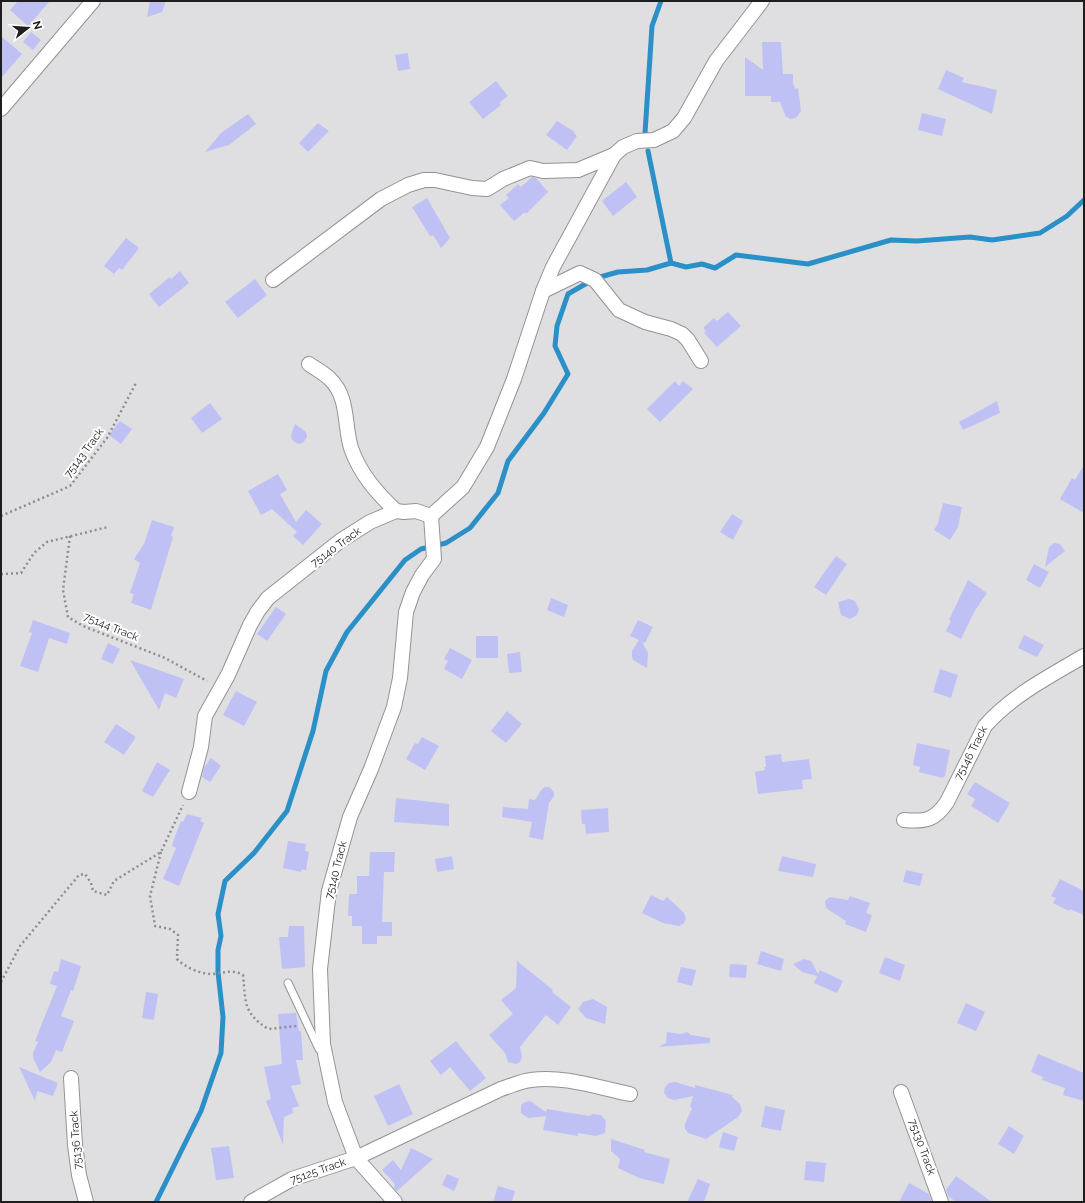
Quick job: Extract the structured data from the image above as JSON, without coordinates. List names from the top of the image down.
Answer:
{
  "streets": {
    "street": [
      "75140 Track",
      "75146 Track",
      "75136 Track",
      "75130 Track",
      "75125 Track"
    ],
    "path": ["75143 Track", "75144 Track"]
  },
  "crossings": [
    ["75140 Track", "75144 Track"],
    ["75140 Track", "75125 Track"]
  ],
  "north": "right"
}
